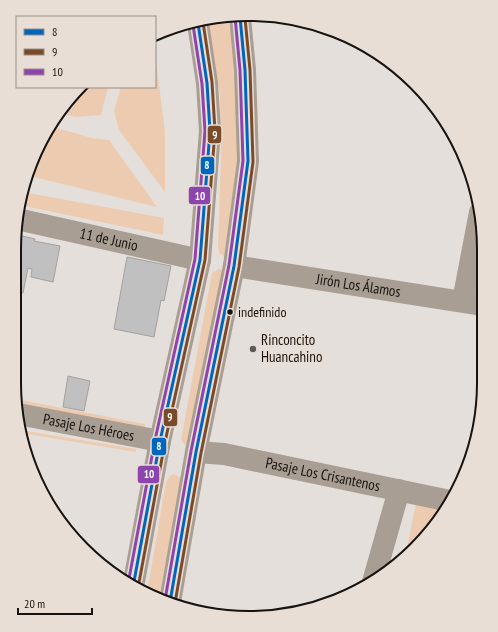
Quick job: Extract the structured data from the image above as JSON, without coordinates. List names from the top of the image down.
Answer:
{
  "streets": {
    "street": [
      "11 de Junio",
      "Jirón Los Álamos",
      "Pasaje Los Héroes",
      "Pasaje Los Crisantenos"
    ]
  },
  "places": ["indefinido", "Rinconcito Huancahino"],
  "lines": ["transit line 8", "transit line 9", "transit line 10"],
  "legend": ["8", "9", "10"],
  "scale_bar": "20 m"
}
